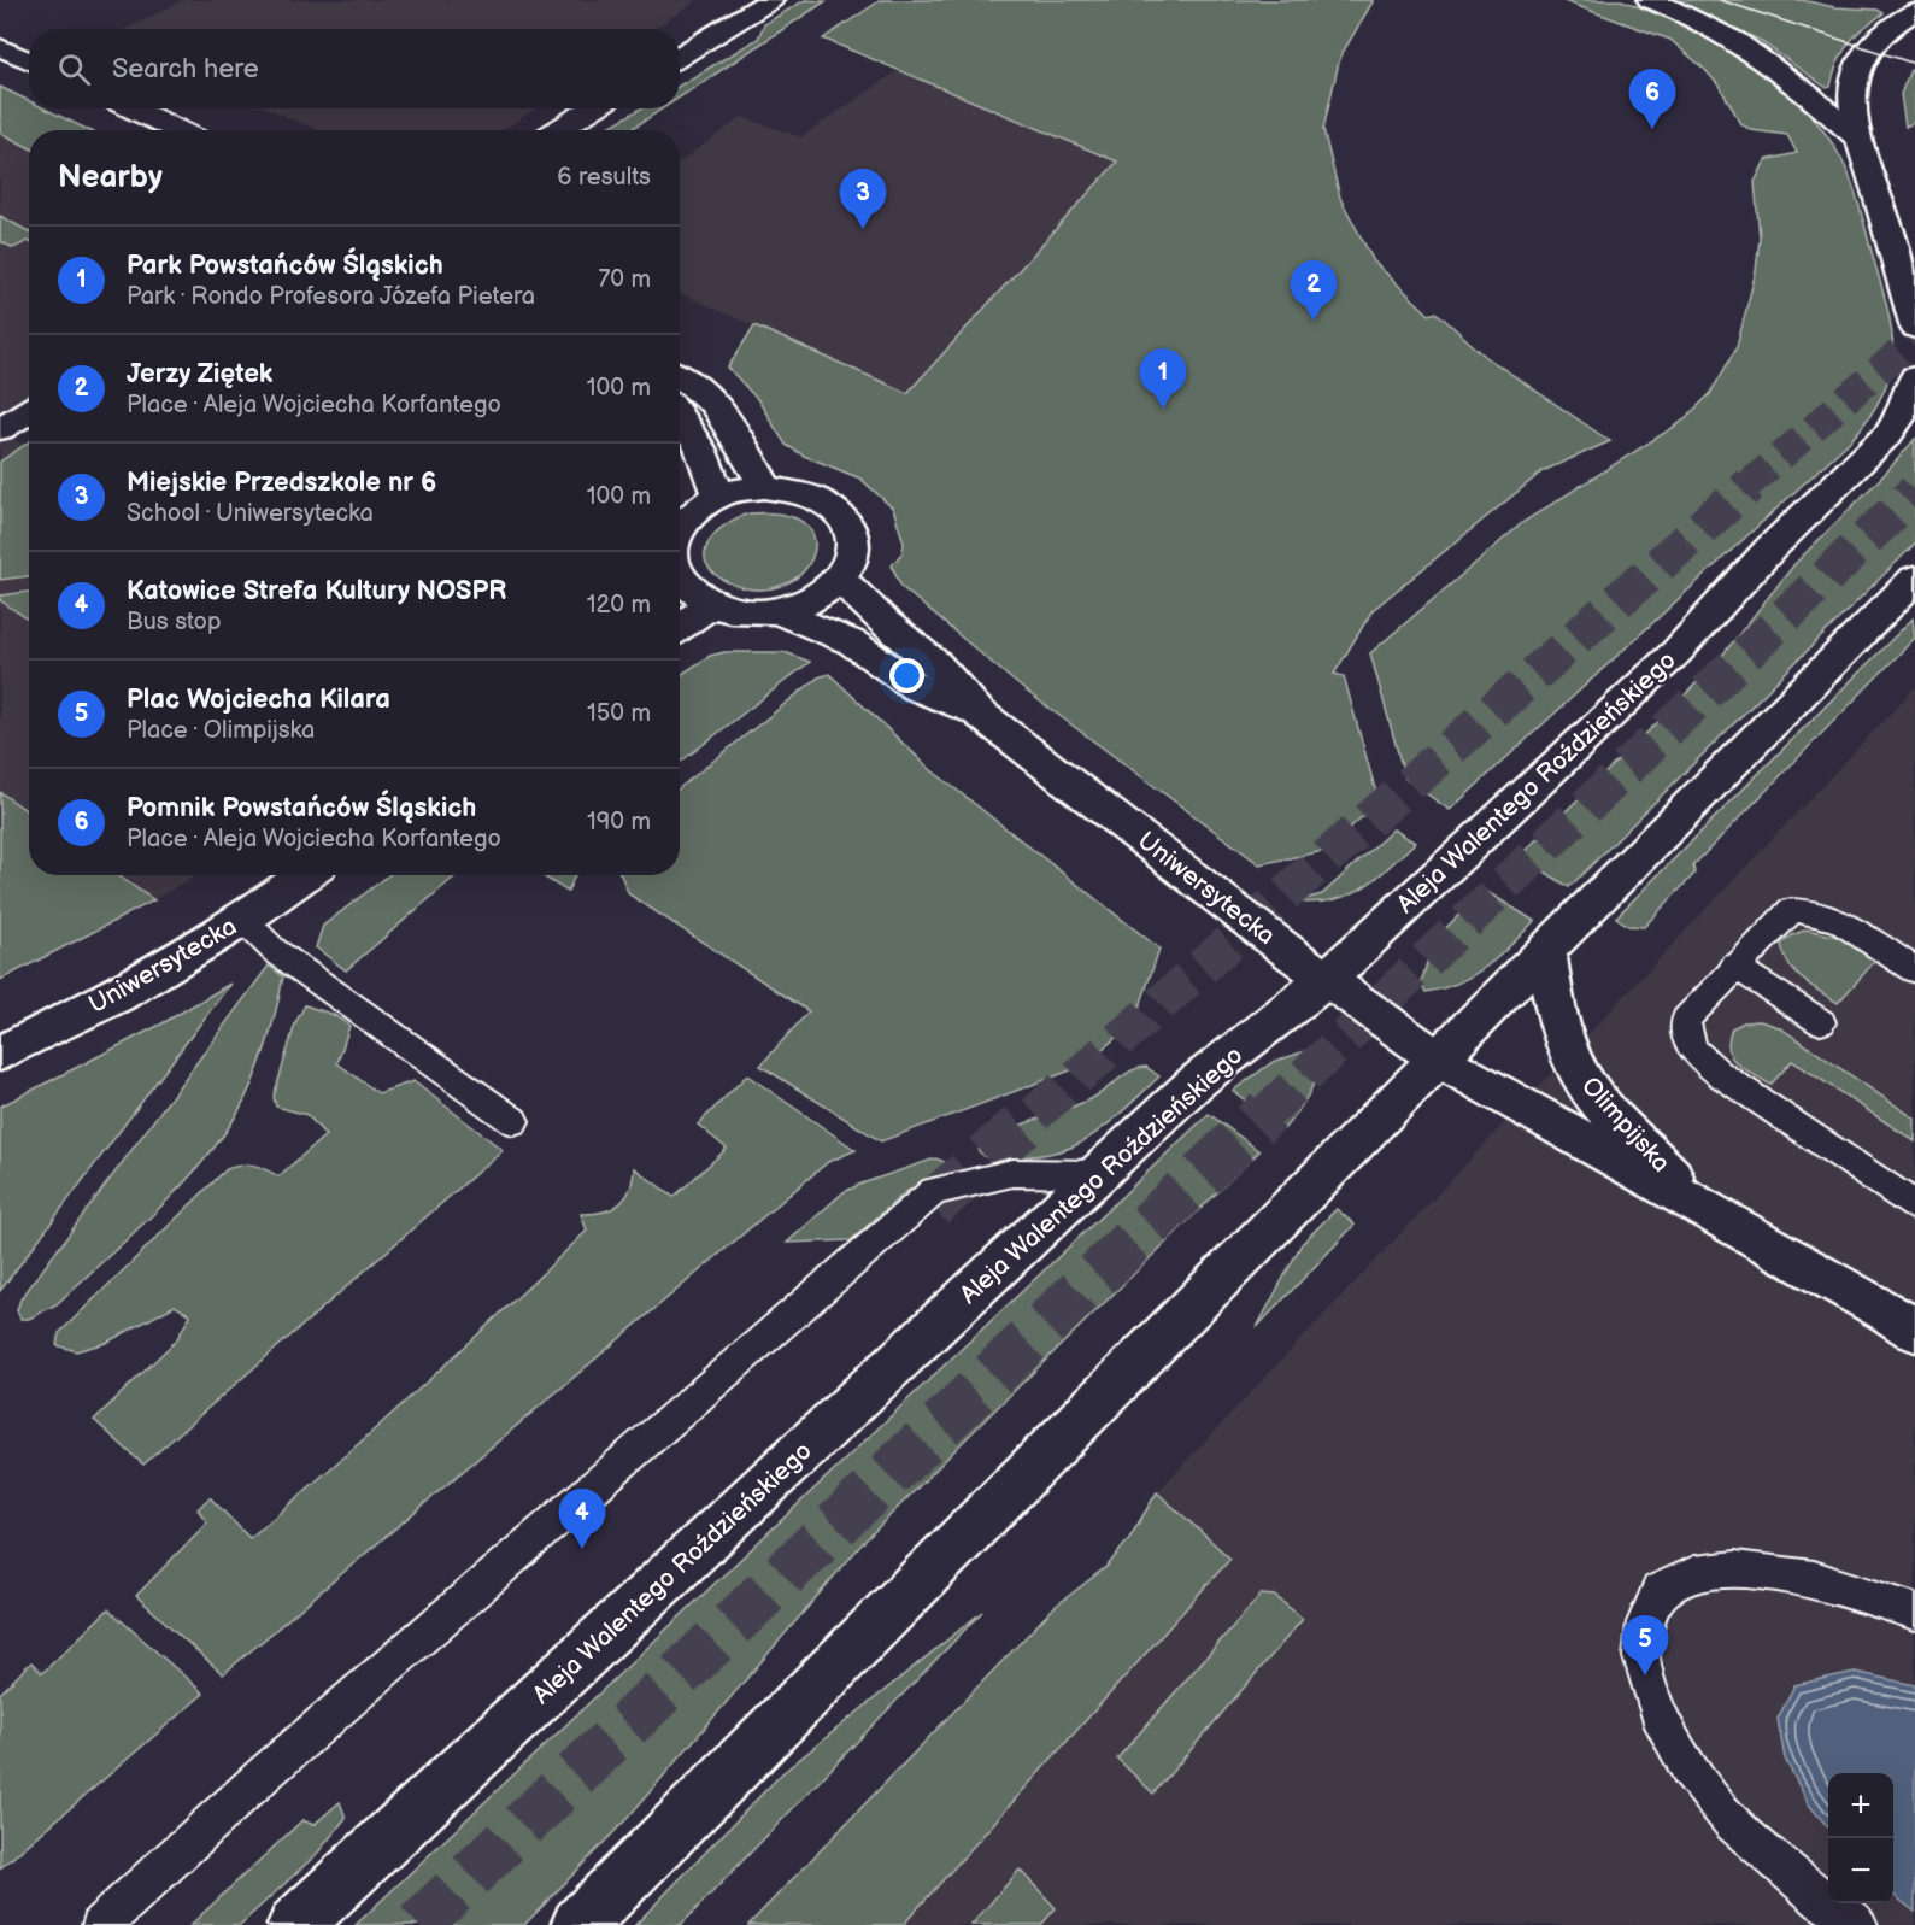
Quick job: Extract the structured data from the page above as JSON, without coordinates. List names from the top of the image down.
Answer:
{
  "streets": {
    "main road": ["Aleja Walentego Roździeńskiego", "Uniwersytecka", "Olimpijska"]
  },
  "crossings": [
    ["Aleja Walentego Roździeńskiego", "Uniwersytecka"],
    ["Uniwersytecka", "Olimpijska"]
  ],
  "page": {
    "search": "Search here",
    "pins": [
      "6",
      "3",
      "2",
      "1",
      "4",
      "5"
    ],
    "heading": ["Nearby", "6 results"],
    "list": [
      {
        "mark": "1",
        "name": "Park Powstańców Śląskich",
        "note": "Park · Rondo Profesora Józefa Pietera",
        "value": "70 m"
      },
      {
        "mark": "2",
        "name": "Jerzy Ziętek",
        "note": "Place · Aleja Wojciecha Korfantego",
        "value": "100 m"
      },
      {
        "mark": "3",
        "name": "Miejskie Przedszkole nr 6",
        "note": "School · Uniwersytecka",
        "value": "100 m"
      },
      {
        "mark": "4",
        "name": "Katowice Strefa Kultury NOSPR",
        "note": "Bus stop",
        "value": "120 m"
      },
      {
        "mark": "5",
        "name": "Plac Wojciecha Kilara",
        "note": "Place · Olimpijska",
        "value": "150 m"
      },
      {
        "mark": "6",
        "name": "Pomnik Powstańców Śląskich",
        "note": "Place · Aleja Wojciecha Korfantego",
        "value": "190 m"
      }
    ],
    "map_buttons": ["+", "−"]
  }
}
